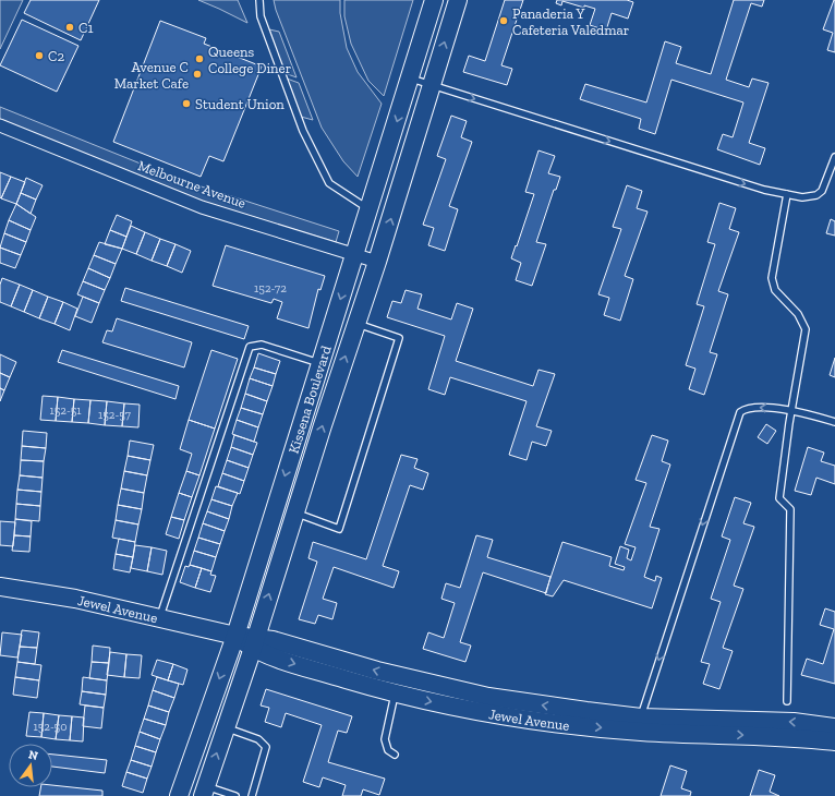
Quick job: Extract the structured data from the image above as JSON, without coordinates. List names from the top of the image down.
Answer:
{
  "streets": {
    "main road": ["Kissena Boulevard", "Jewel Avenue"],
    "street": ["Melbourne Avenue"]
  },
  "crossings": [
    ["Melbourne Avenue", "Kissena Boulevard"],
    ["Kissena Boulevard", "Jewel Avenue"]
  ],
  "places": [
    "Panaderia Y Cafeteria Valedmar",
    "C1",
    "C2",
    "Queens College Diner",
    "Avenue C Market Cafe",
    "Student Union"
  ],
  "house_numbers": [
    "152-72",
    "152-51",
    "152-57",
    "152-50"
  ],
  "north": "top"
}
